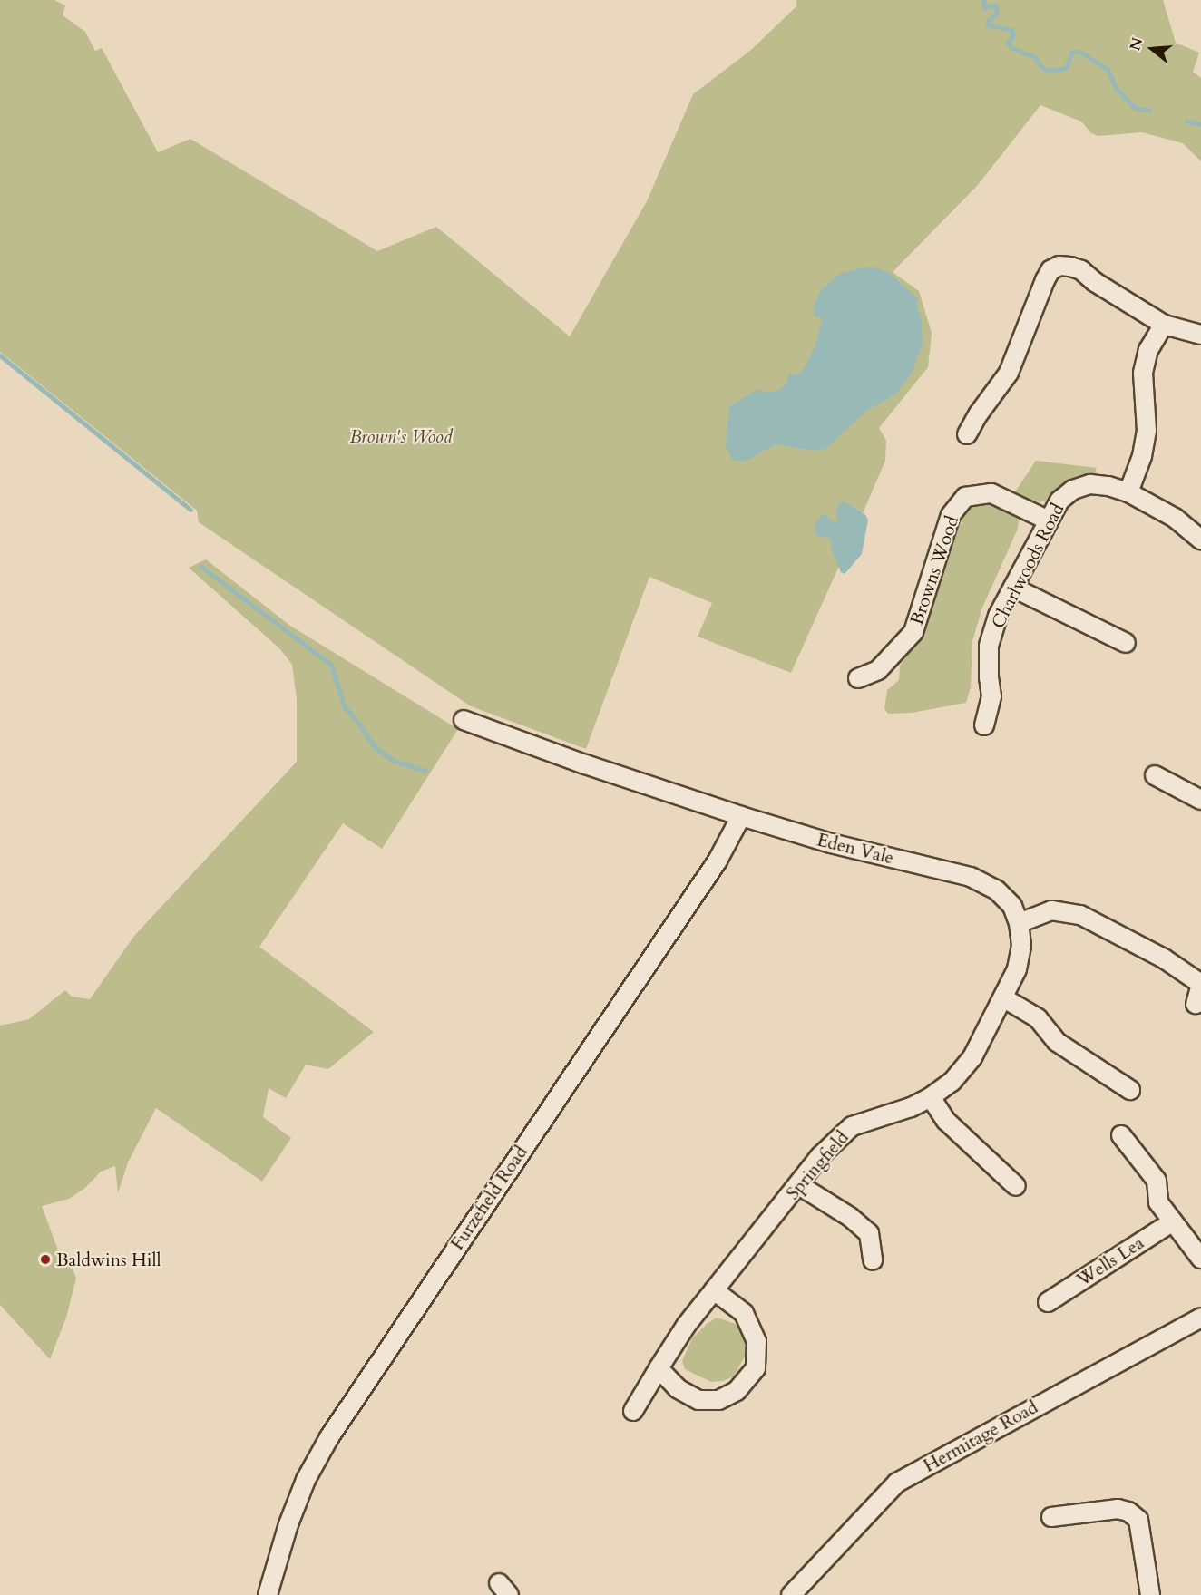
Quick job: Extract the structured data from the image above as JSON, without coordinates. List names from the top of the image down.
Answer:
{
  "streets": {
    "street": [
      "Charlwoods Road",
      "Browns Wood",
      "Eden Vale",
      "Springfield",
      "Furzefield Road",
      "Wells Lea",
      "Hermitage Road"
    ]
  },
  "crossings": [
    ["Charlwoods Road", "Browns Wood"],
    ["Eden Vale", "Springfield"],
    ["Eden Vale", "Furzefield Road"]
  ],
  "parks": ["Brown's Wood"],
  "places": ["Baldwins Hill"],
  "north": "left"
}
